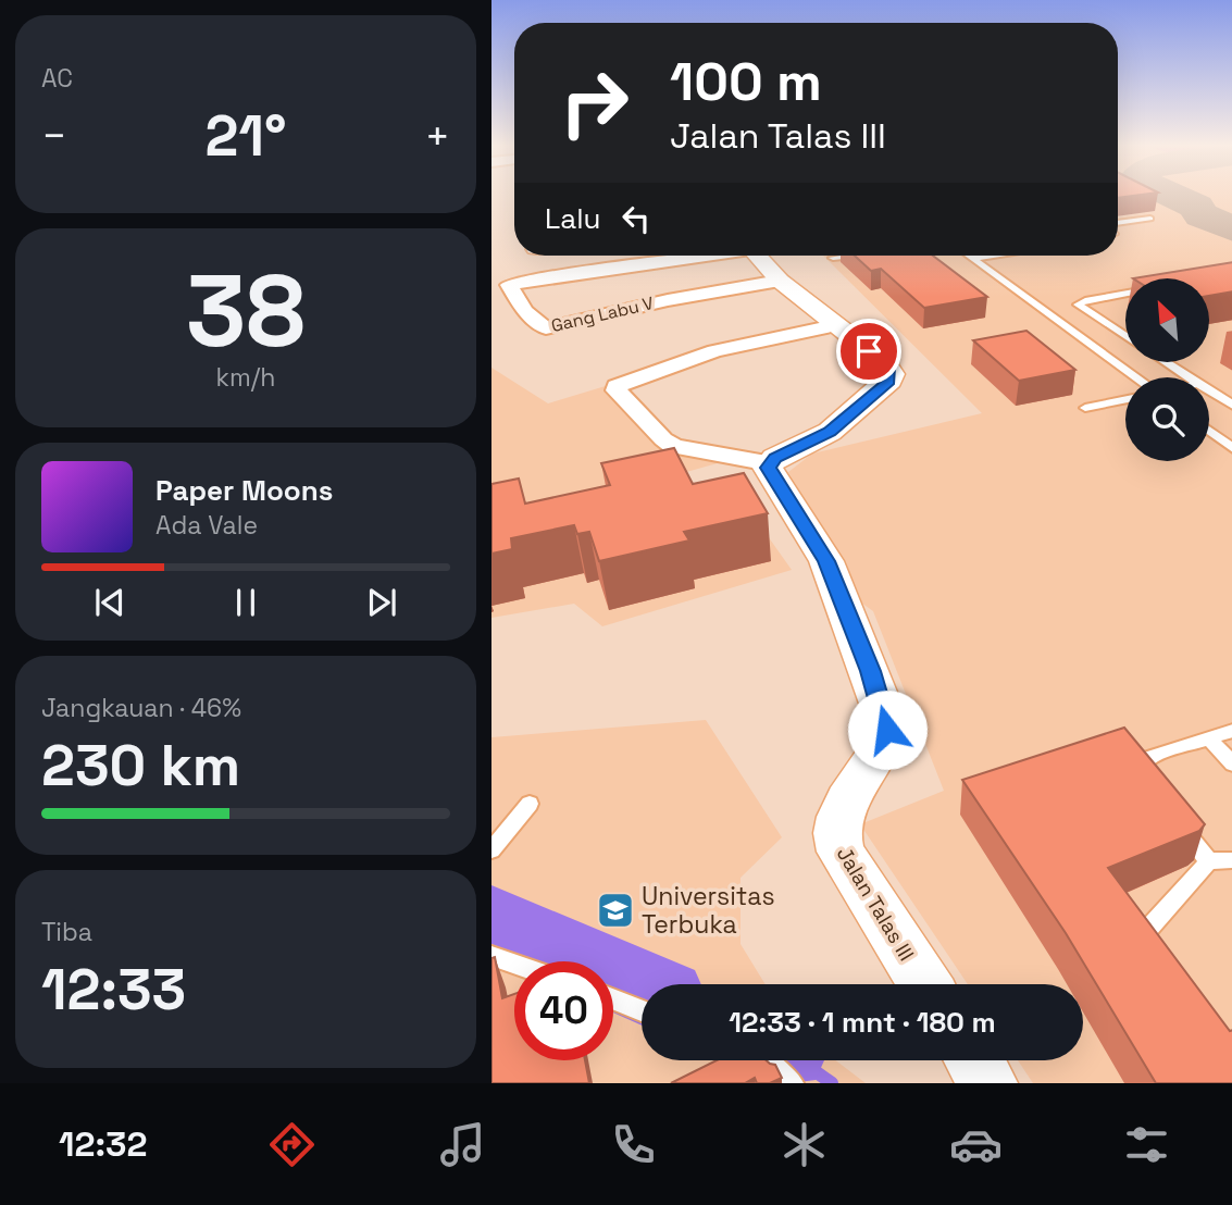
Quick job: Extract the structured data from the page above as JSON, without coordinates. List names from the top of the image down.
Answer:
{
  "streets": {
    "street": ["Gang Labu V", "Jalan Talas III"]
  },
  "places": {
    "school or university": ["Universitas Terbuka"]
  },
  "north": "top left",
  "page": {
    "tile": [
      "AC",
      ["38", "km/h"],
      ["Jangkauan · 46%", "230 km"],
      ["Tiba", "12:33"]
    ],
    "turn": ["100 m", "Jalan Talas III"],
    "heat": ["−", "21°", "+"],
    "then": "Lalu",
    "song": ["Paper Moons", "Ada Vale"],
    "limit": "40",
    "trip": "12:33 · 1 mnt · 180 m",
    "tabs": "12:32"
  }
}
